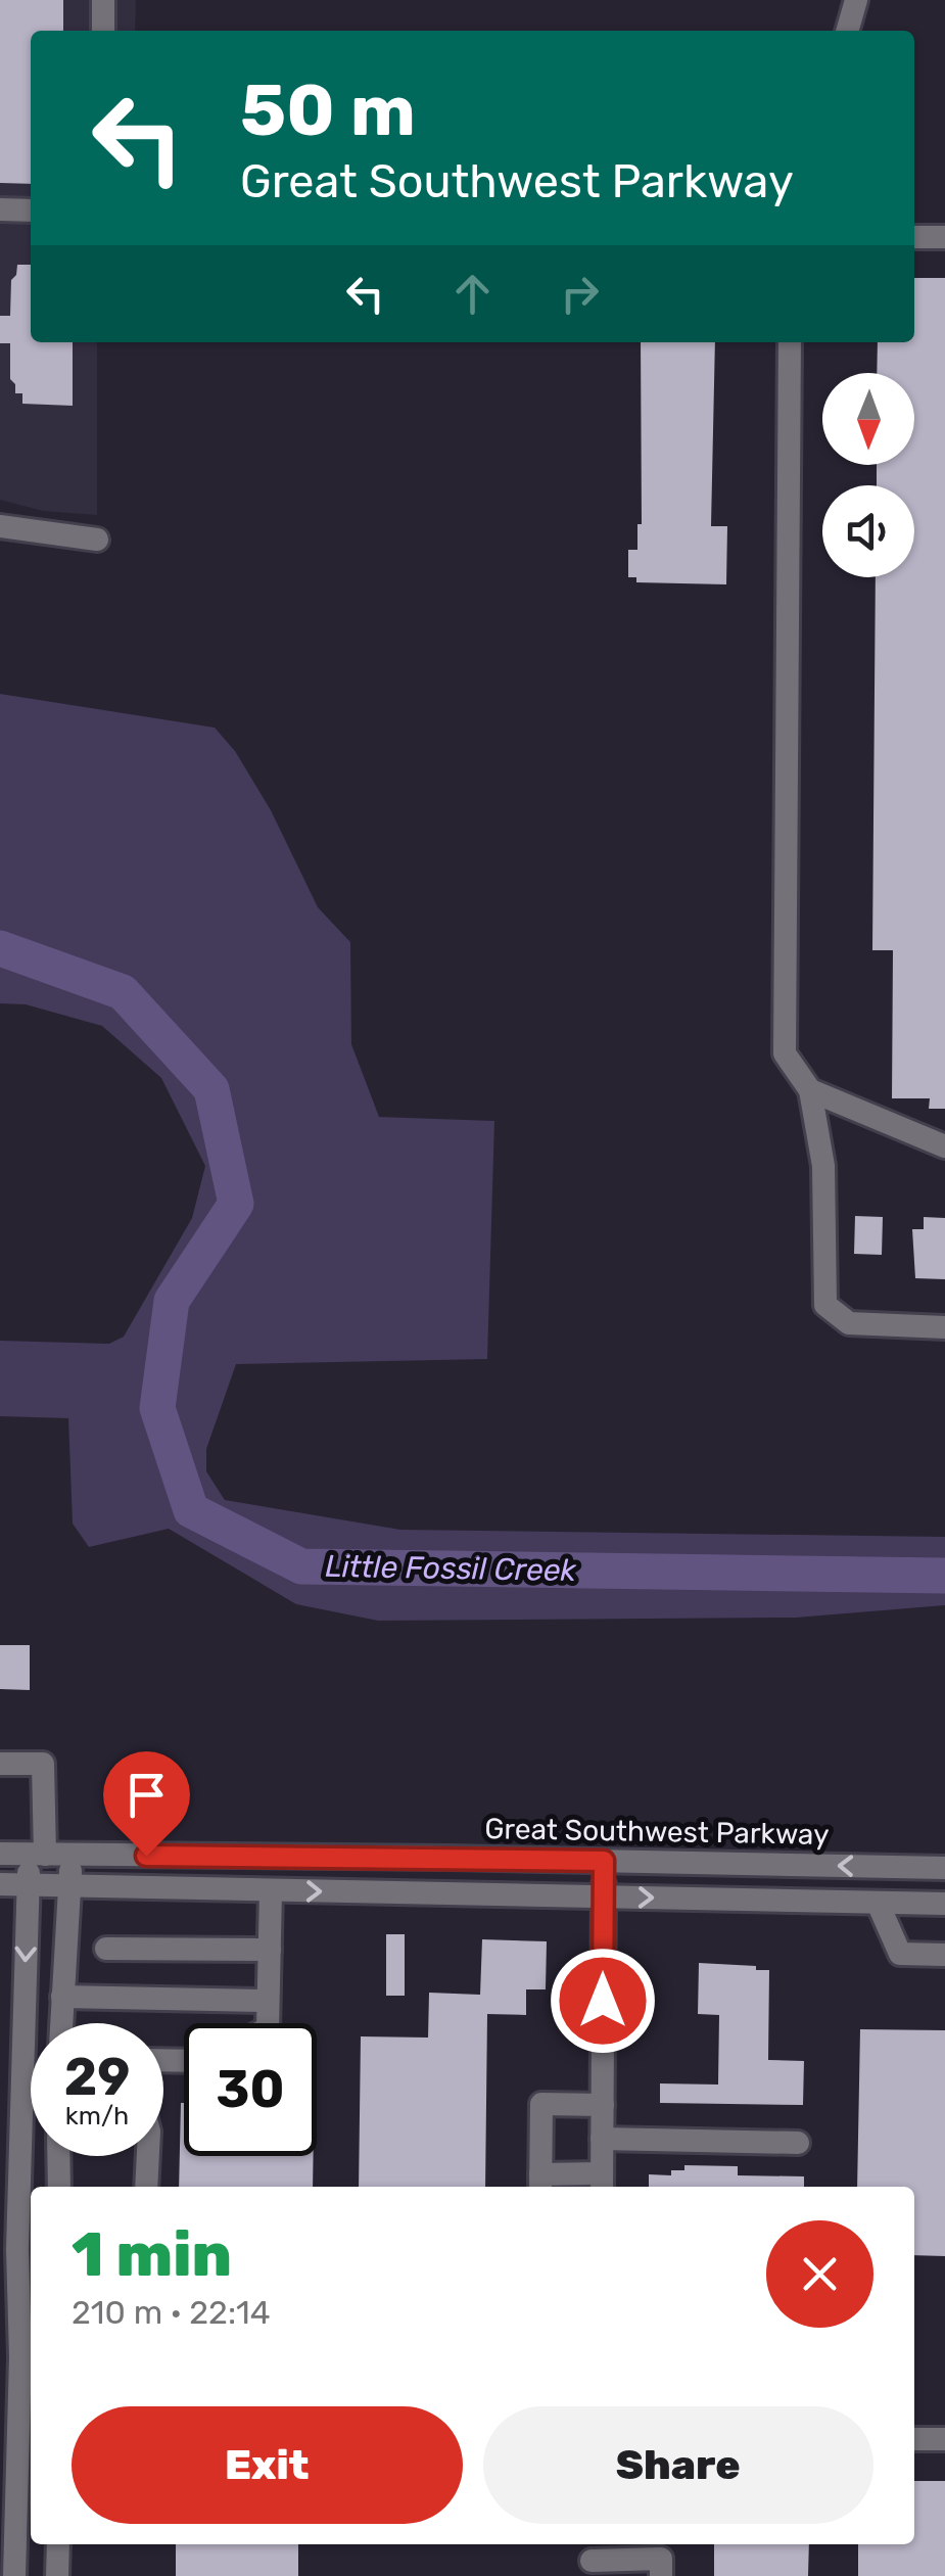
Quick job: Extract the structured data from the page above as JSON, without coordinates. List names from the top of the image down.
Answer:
{
  "streets": {
    "street": ["Great Southwest Parkway"]
  },
  "water": ["Little Fossil Creek"],
  "north": "bottom",
  "page": {
    "turn": ["50 m", "Great Southwest Parkway"],
    "speed": "29 km/h",
    "limit": "30",
    "heading": ["1 min", "210 m · 22:14"],
    "buttons": ["Exit", "Share"]
  }
}
